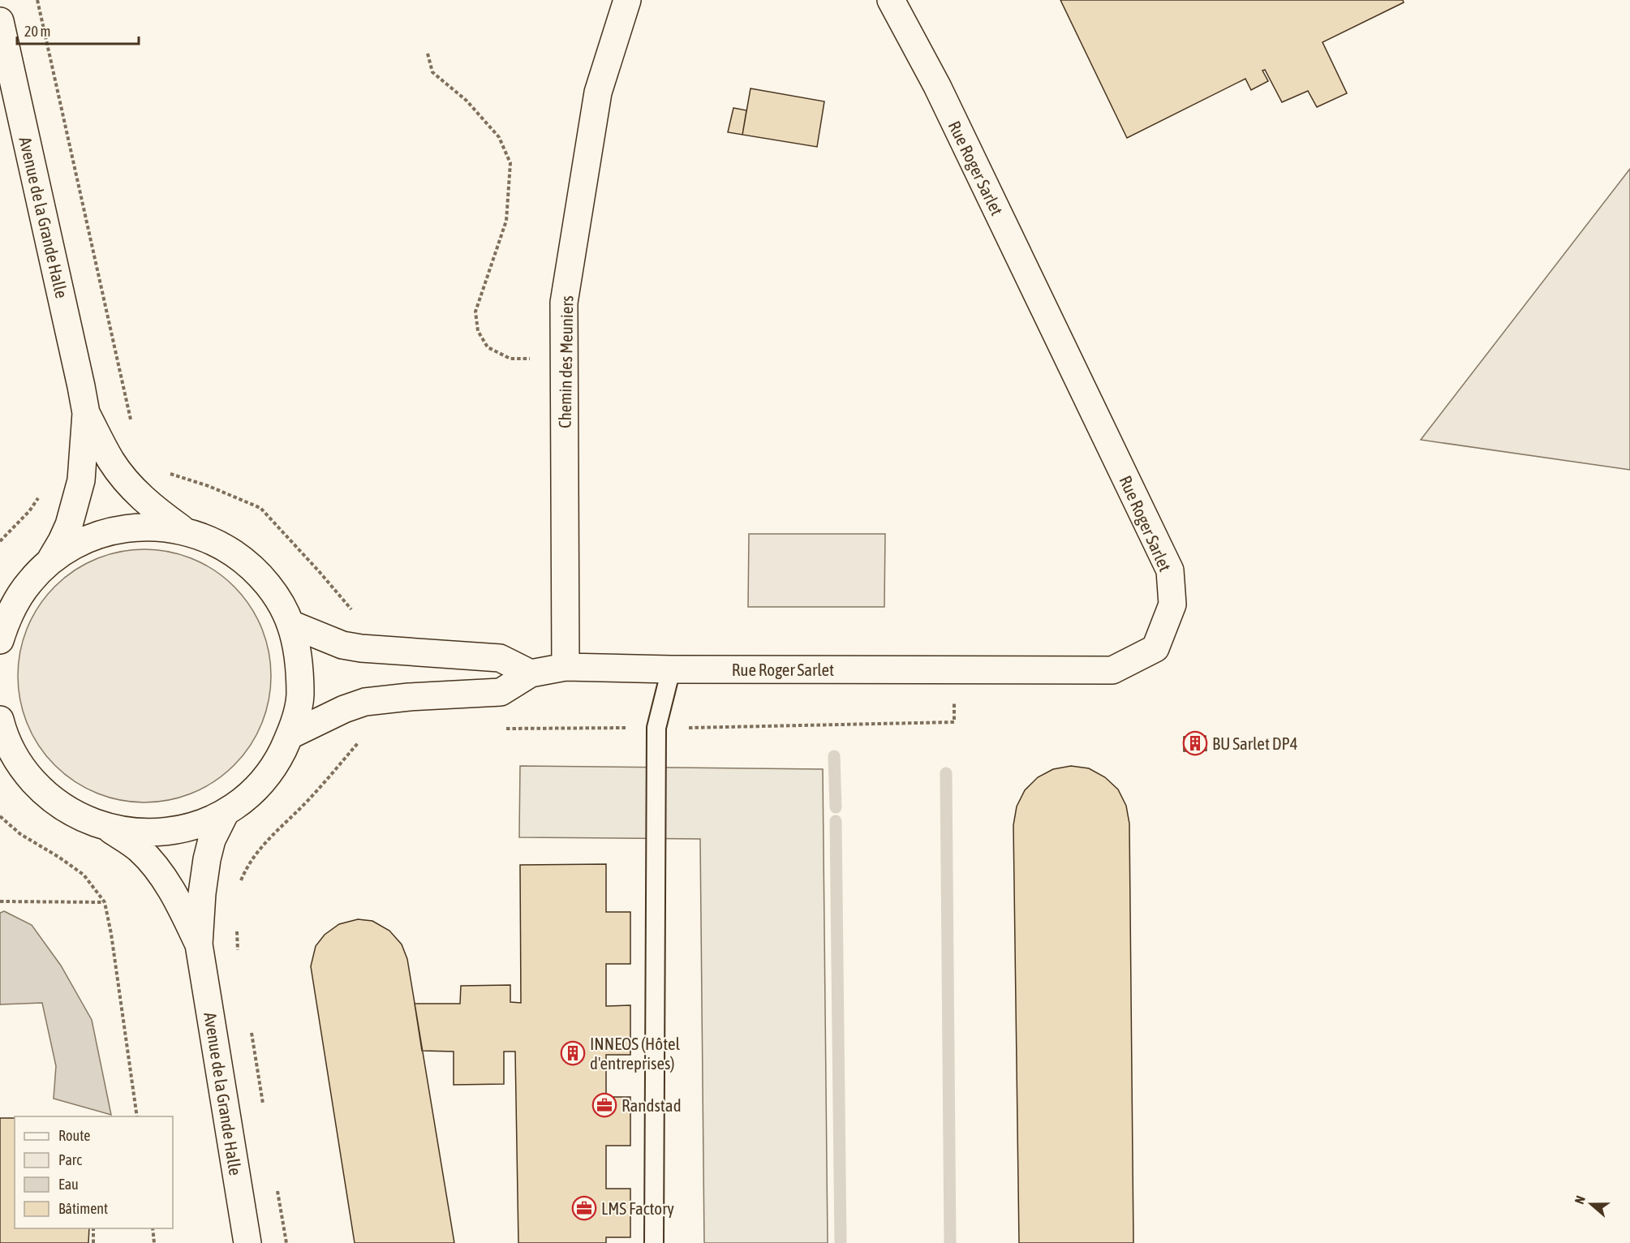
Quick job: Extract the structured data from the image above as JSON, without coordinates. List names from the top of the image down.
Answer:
{
  "streets": {
    "street": ["Rue Roger Sarlet", "Avenue de la Grande Halle", "Chemin des Meuniers"]
  },
  "crossings": [
    ["Rue Roger Sarlet", "Chemin des Meuniers"]
  ],
  "places": {
    "building": ["BU Sarlet DP4", "INNEOS (Hôtel d'entreprises)"],
    "office": ["Randstad", "LMS Factory"]
  },
  "legend": [
    "Route",
    "Parc",
    "Eau",
    "Bâtiment"
  ],
  "scale_bar": "20 m",
  "north": "left"
}
